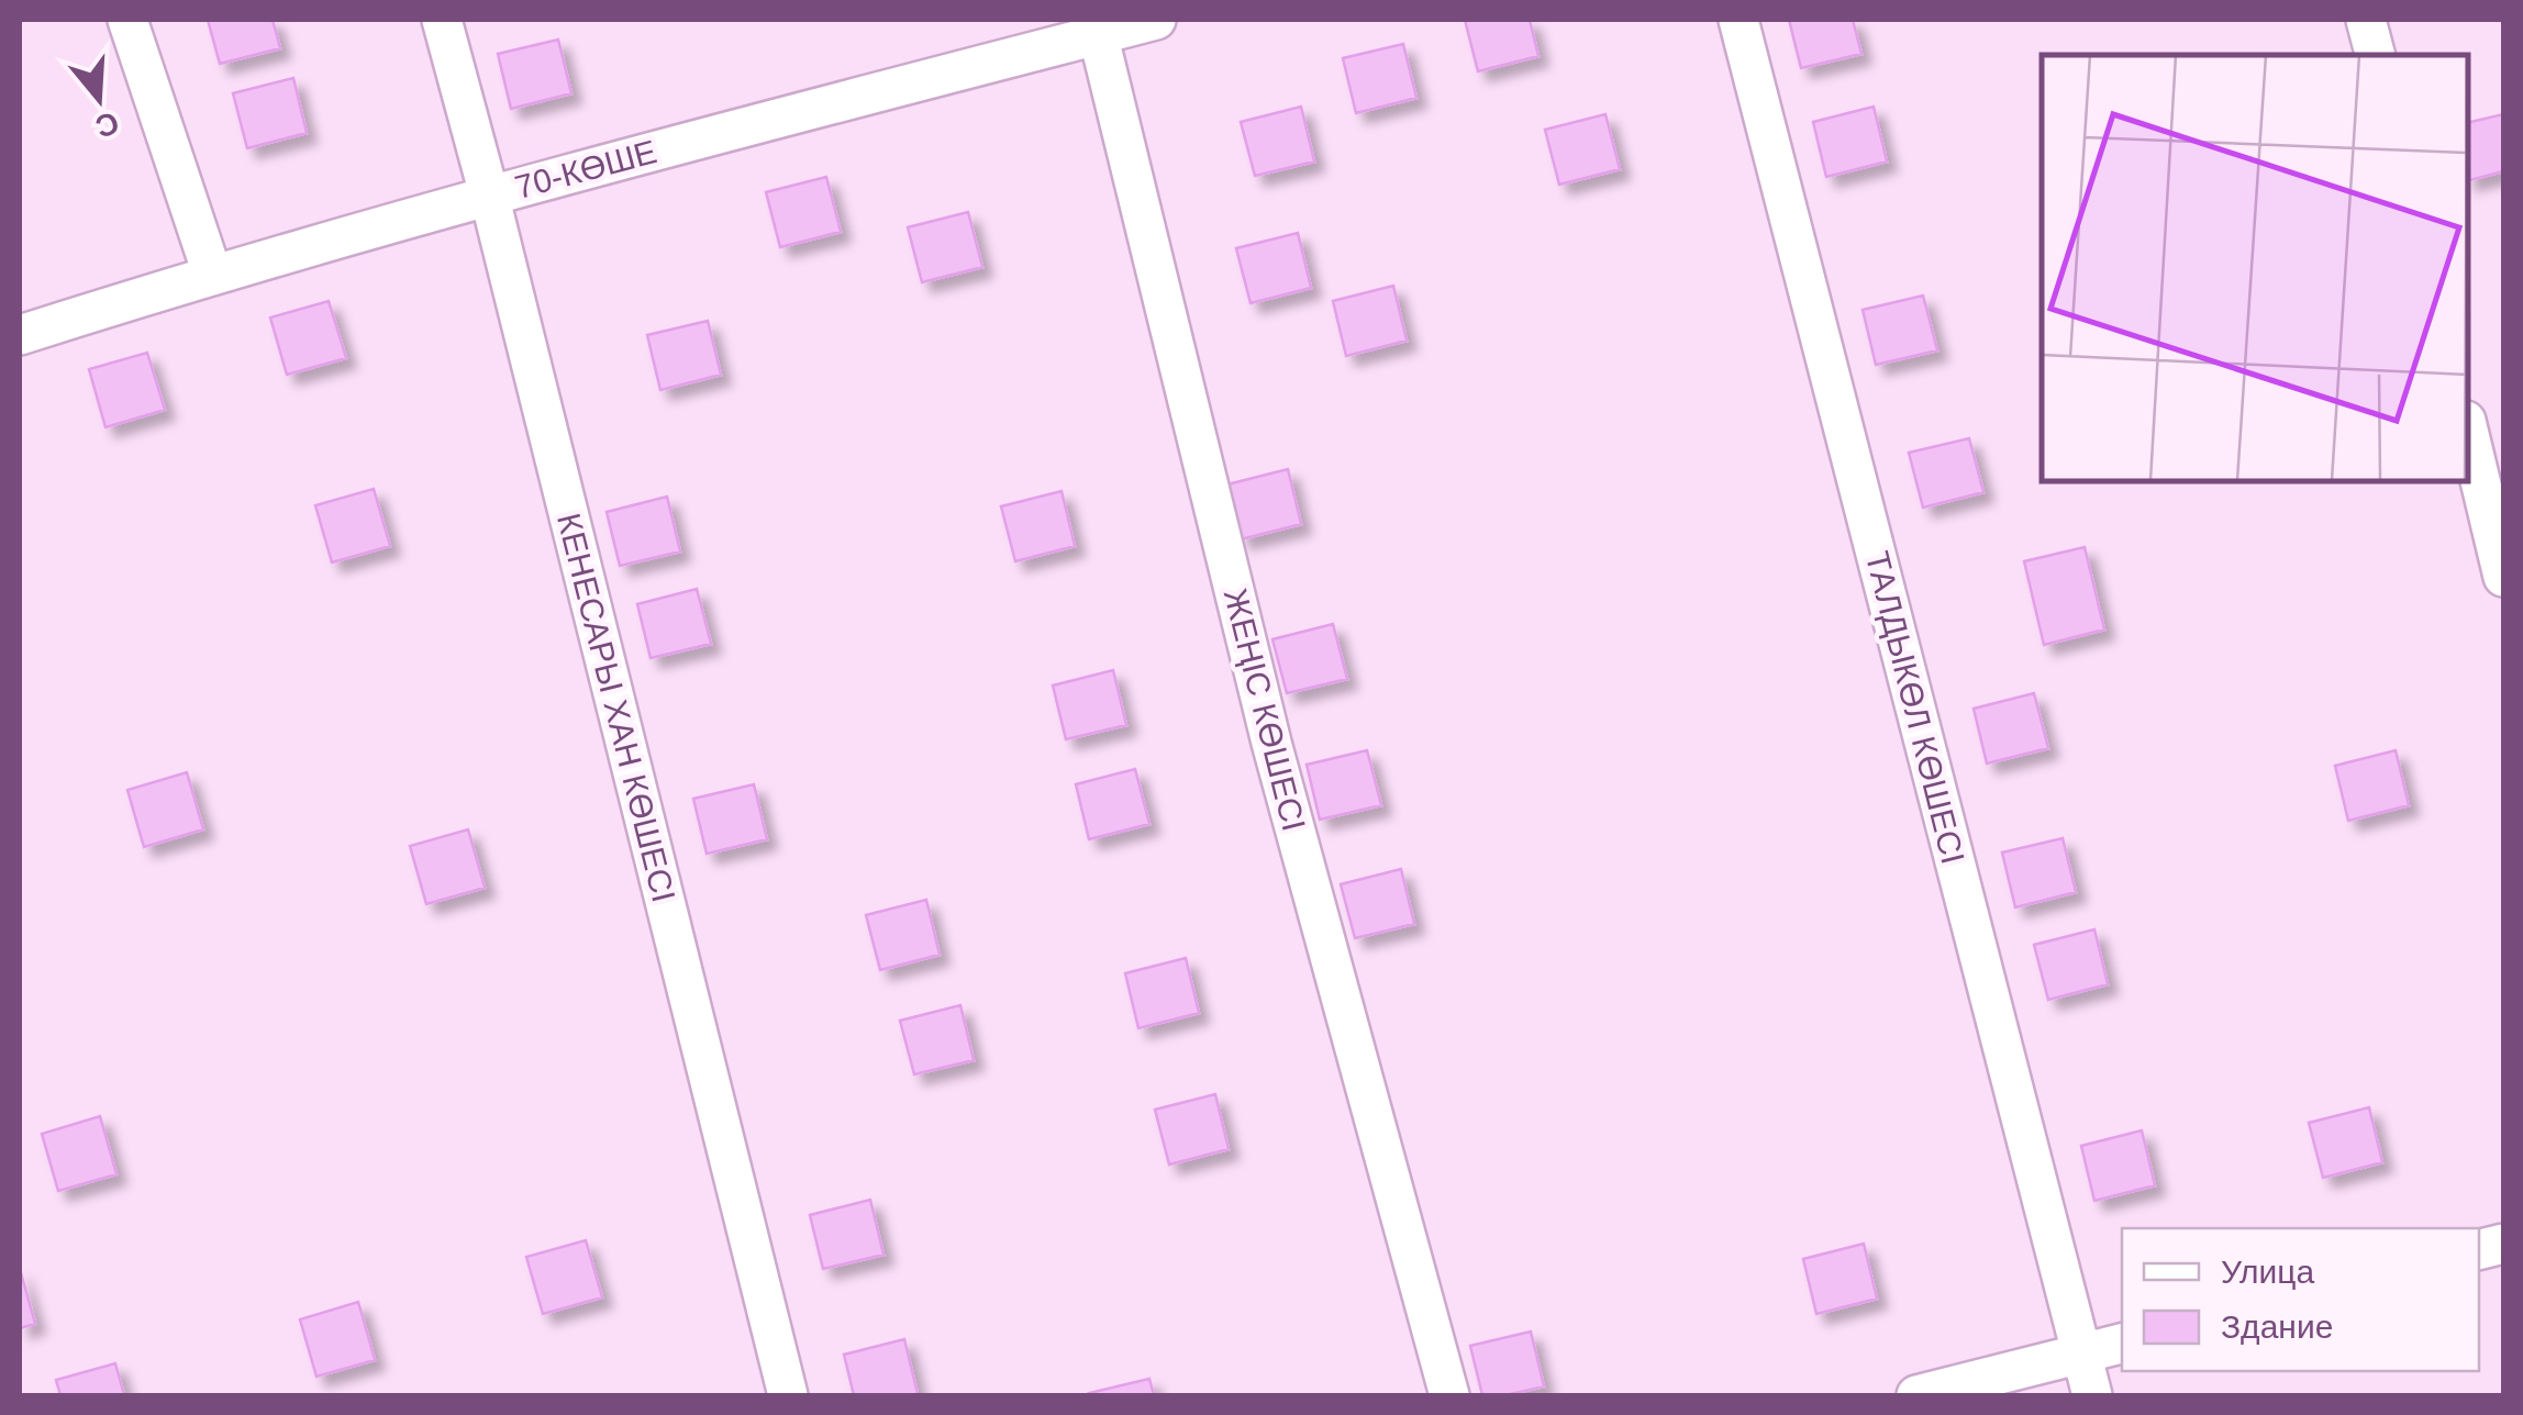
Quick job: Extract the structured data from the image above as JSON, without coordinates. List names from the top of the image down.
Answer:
{
  "streets": {
    "street": [
      "70-КӨШЕ",
      "КЕНЕСАРЫ ХАН КӨШЕСІ",
      "ТАЛДЫКӨЛ КӨШЕСІ",
      "ЖЕҢІС КӨШЕСІ"
    ]
  },
  "crossings": [
    ["70-КӨШЕ", "КЕНЕСАРЫ ХАН КӨШЕСІ"],
    ["70-КӨШЕ", "ЖЕҢІС КӨШЕСІ"]
  ],
  "legend": ["Улица", "Здание"],
  "north": "bottom"
}
